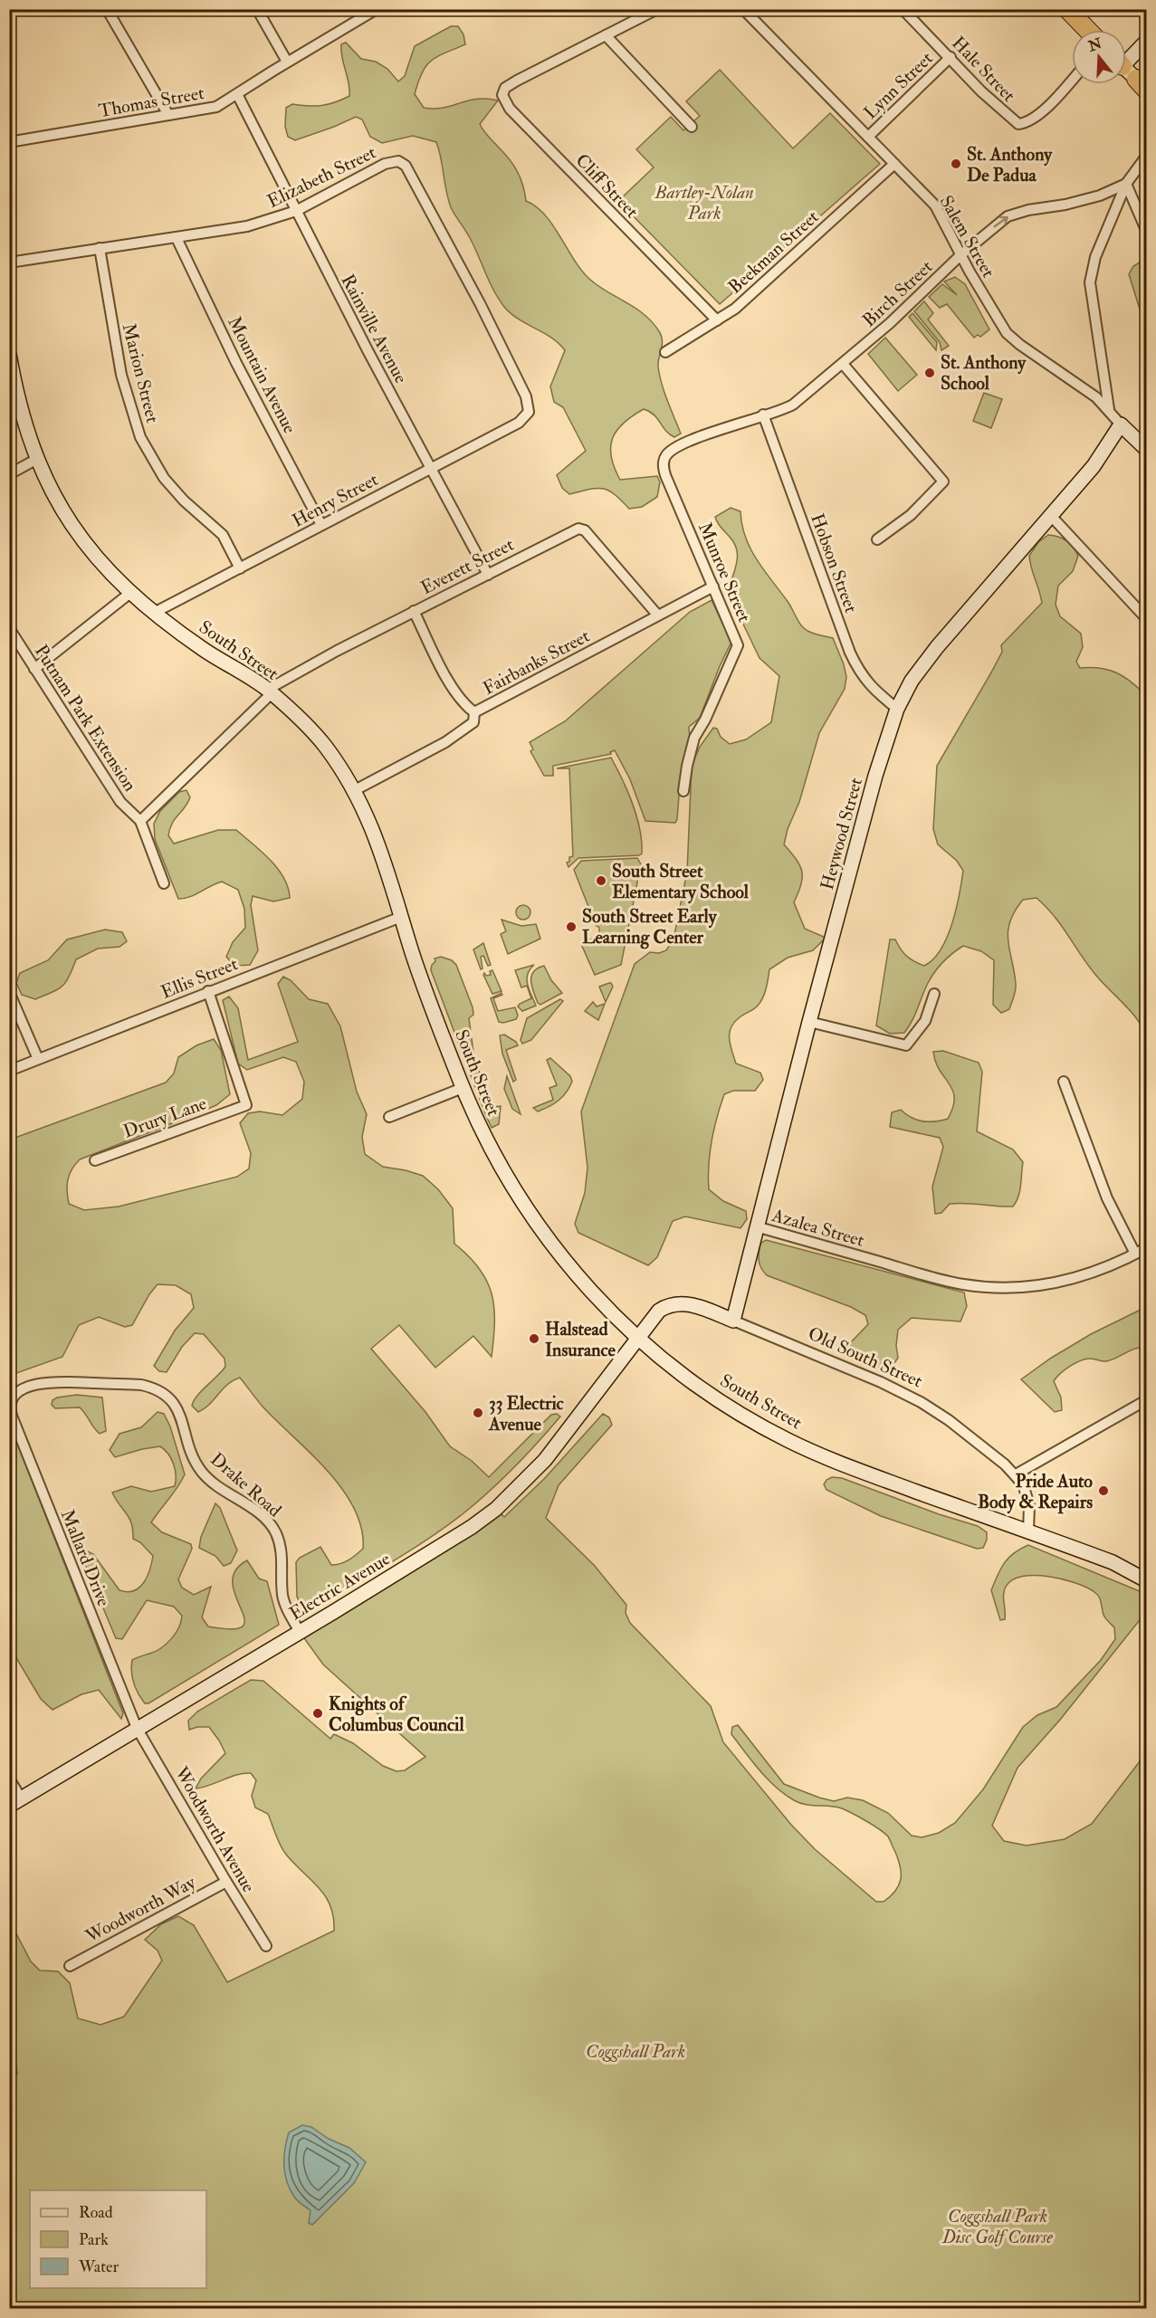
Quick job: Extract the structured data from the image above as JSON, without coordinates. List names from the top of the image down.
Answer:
{
  "streets": {
    "main road": [
      "South Street",
      "Heywood Street",
      "Old South Street",
      "Electric Avenue"
    ],
    "street": [
      "Hale Street",
      "Lynn Street",
      "Thomas Street",
      "Elizabeth Street",
      "Cliff Street",
      "Salem Street",
      "Beekman Street",
      "Birch Street",
      "Rainville Avenue",
      "Marion Street",
      "Mountain Avenue",
      "Henry Street",
      "Hobson Street",
      "Everett Street",
      "Munroe Street",
      "Fairbanks Street",
      "Putnam Park Extension",
      "Ellis Street",
      "Drury Lane",
      "Azalea Street",
      "Drake Road",
      "Mallard Drive",
      "Woodworth Avenue",
      "Woodworth Way"
    ]
  },
  "crossings": [
    ["Hale Street", "Lynn Street"],
    ["Lynn Street", "Salem Street"],
    ["Thomas Street", "Rainville Avenue"],
    ["Elizabeth Street", "Rainville Avenue"],
    ["Elizabeth Street", "Marion Street"],
    ["Elizabeth Street", "Mountain Avenue"],
    ["Elizabeth Street", "Henry Street"],
    ["Cliff Street", "Beekman Street"],
    ["Salem Street", "Beekman Street"],
    ["Salem Street", "Birch Street"],
    ["Salem Street", "Heywood Street"],
    ["Birch Street", "Hobson Street"],
    ["Birch Street", "Munroe Street"],
    ["Rainville Avenue", "Henry Street"],
    ["Rainville Avenue", "Everett Street"],
    ["Marion Street", "Henry Street"],
    ["Mountain Avenue", "Henry Street"],
    ["Henry Street", "South Street"],
    ["Hobson Street", "Heywood Street"],
    ["Everett Street", "South Street"],
    ["Everett Street", "Fairbanks Street"],
    ["Everett Street", "Putnam Park Extension"],
    ["Munroe Street", "Fairbanks Street"],
    ["South Street", "Fairbanks Street"],
    ["South Street", "Ellis Street"],
    ["South Street", "Old South Street"],
    ["South Street", "Electric Avenue"],
    ["Heywood Street", "Azalea Street"],
    ["Heywood Street", "Old South Street"],
    ["Ellis Street", "Drury Lane"],
    ["Old South Street", "Electric Avenue"],
    ["Drake Road", "Mallard Drive"],
    ["Drake Road", "Electric Avenue"],
    ["Mallard Drive", "Electric Avenue"],
    ["Mallard Drive", "Woodworth Avenue"],
    ["Electric Avenue", "Woodworth Avenue"],
    ["Woodworth Avenue", "Woodworth Way"]
  ],
  "parks": ["Bartley-Nolan Park", "Coggshall Park", "Coggshall Park Disc Golf Course"],
  "places": [
    "St. Anthony De Padua",
    "St. Anthony School",
    "South Street Elementary School",
    "South Street Early Learning Center",
    "Halstead Insurance",
    "33 Electric Avenue",
    "Pride Auto Body & Repairs",
    "Knights of Columbus Council"
  ],
  "legend": ["Road", "Park", "Water"],
  "north": "top"
}
